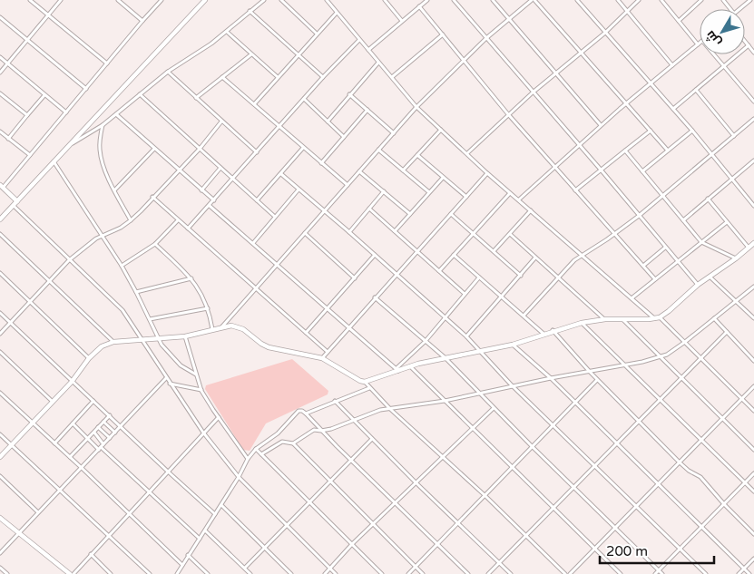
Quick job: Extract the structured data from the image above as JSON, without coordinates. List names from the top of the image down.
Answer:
{
  "scale_bar": "200 m",
  "north": "bottom left"
}
